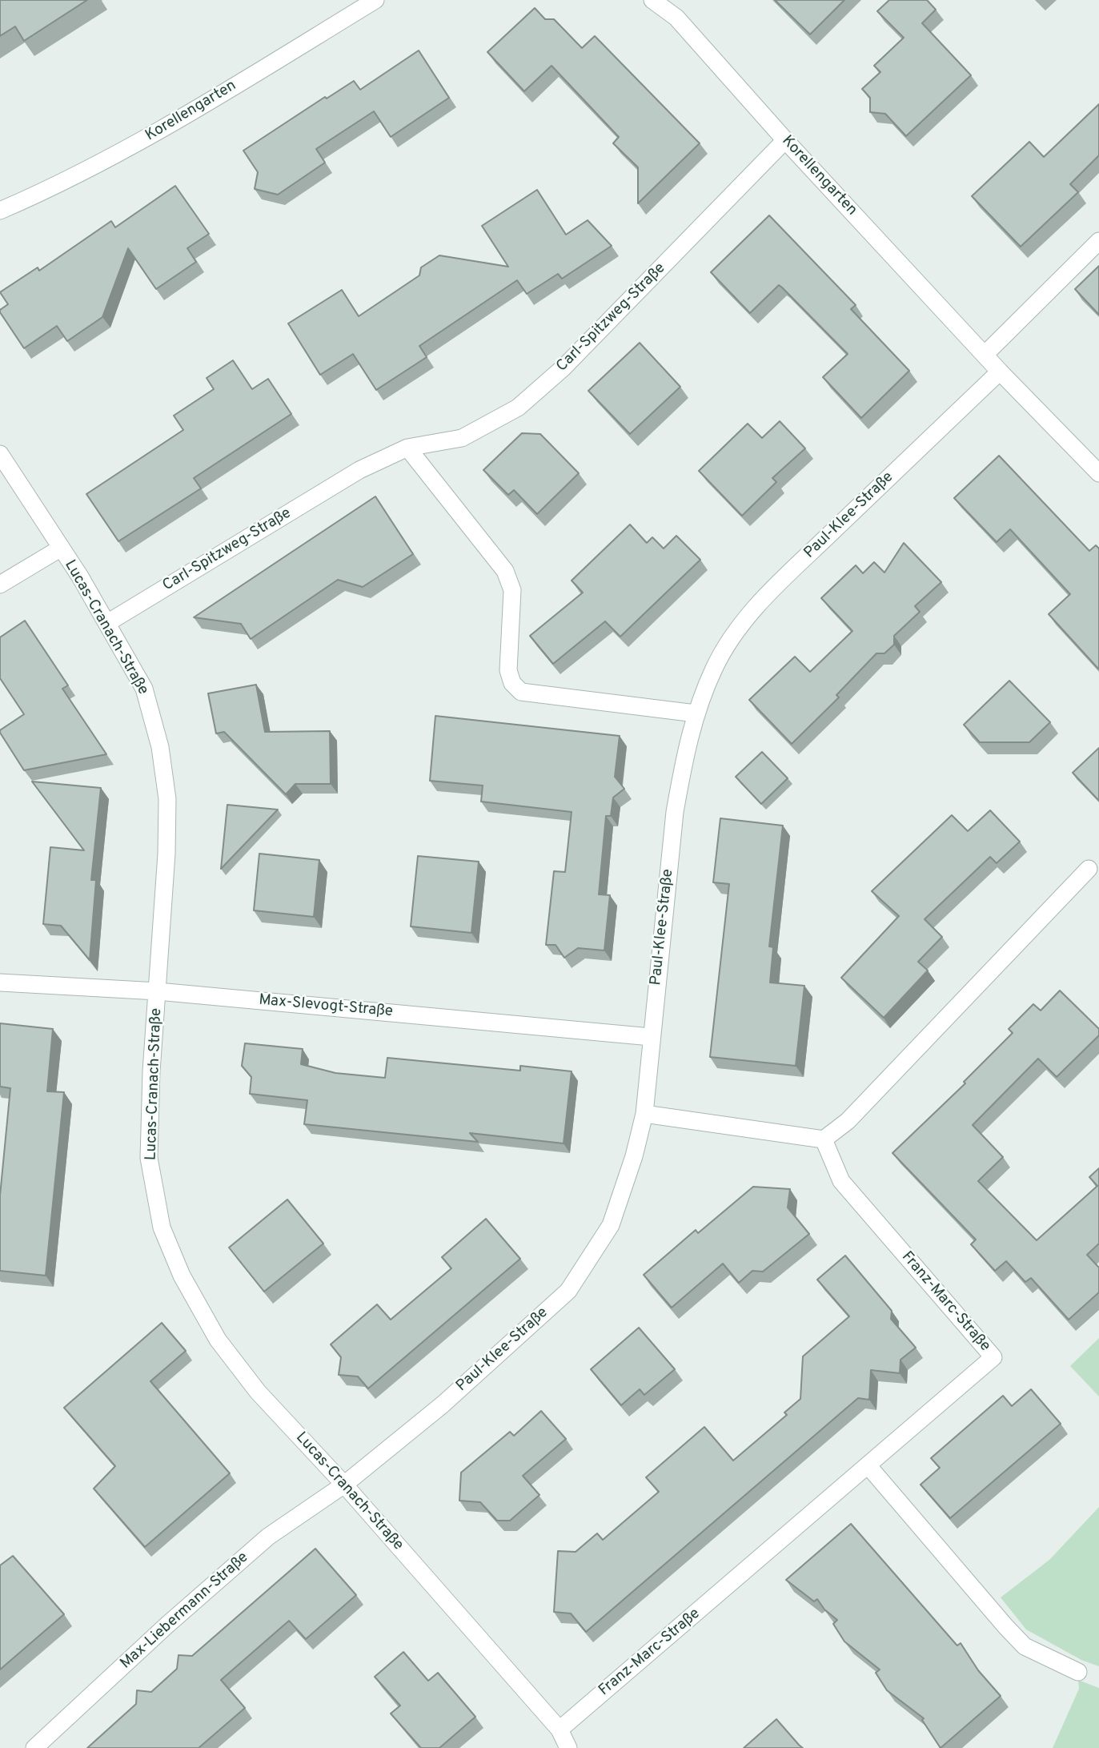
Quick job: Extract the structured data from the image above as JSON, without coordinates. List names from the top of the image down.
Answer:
{
  "streets": {
    "street": [
      "Korellengarten",
      "Carl-Spitzweg-Straße",
      "Paul-Klee-Straße",
      "Lucas-Cranach-Straße",
      "Max-Slevogt-Straße",
      "Franz-Marc-Straße",
      "Max-Liebermann-Straße"
    ]
  },
  "crossings": [
    ["Korellengarten", "Carl-Spitzweg-Straße"],
    ["Korellengarten", "Paul-Klee-Straße"],
    ["Carl-Spitzweg-Straße", "Lucas-Cranach-Straße"],
    ["Paul-Klee-Straße", "Lucas-Cranach-Straße"],
    ["Paul-Klee-Straße", "Max-Slevogt-Straße"],
    ["Paul-Klee-Straße", "Max-Liebermann-Straße"],
    ["Lucas-Cranach-Straße", "Max-Slevogt-Straße"],
    ["Lucas-Cranach-Straße", "Franz-Marc-Straße"],
    ["Lucas-Cranach-Straße", "Max-Liebermann-Straße"]
  ]
}
